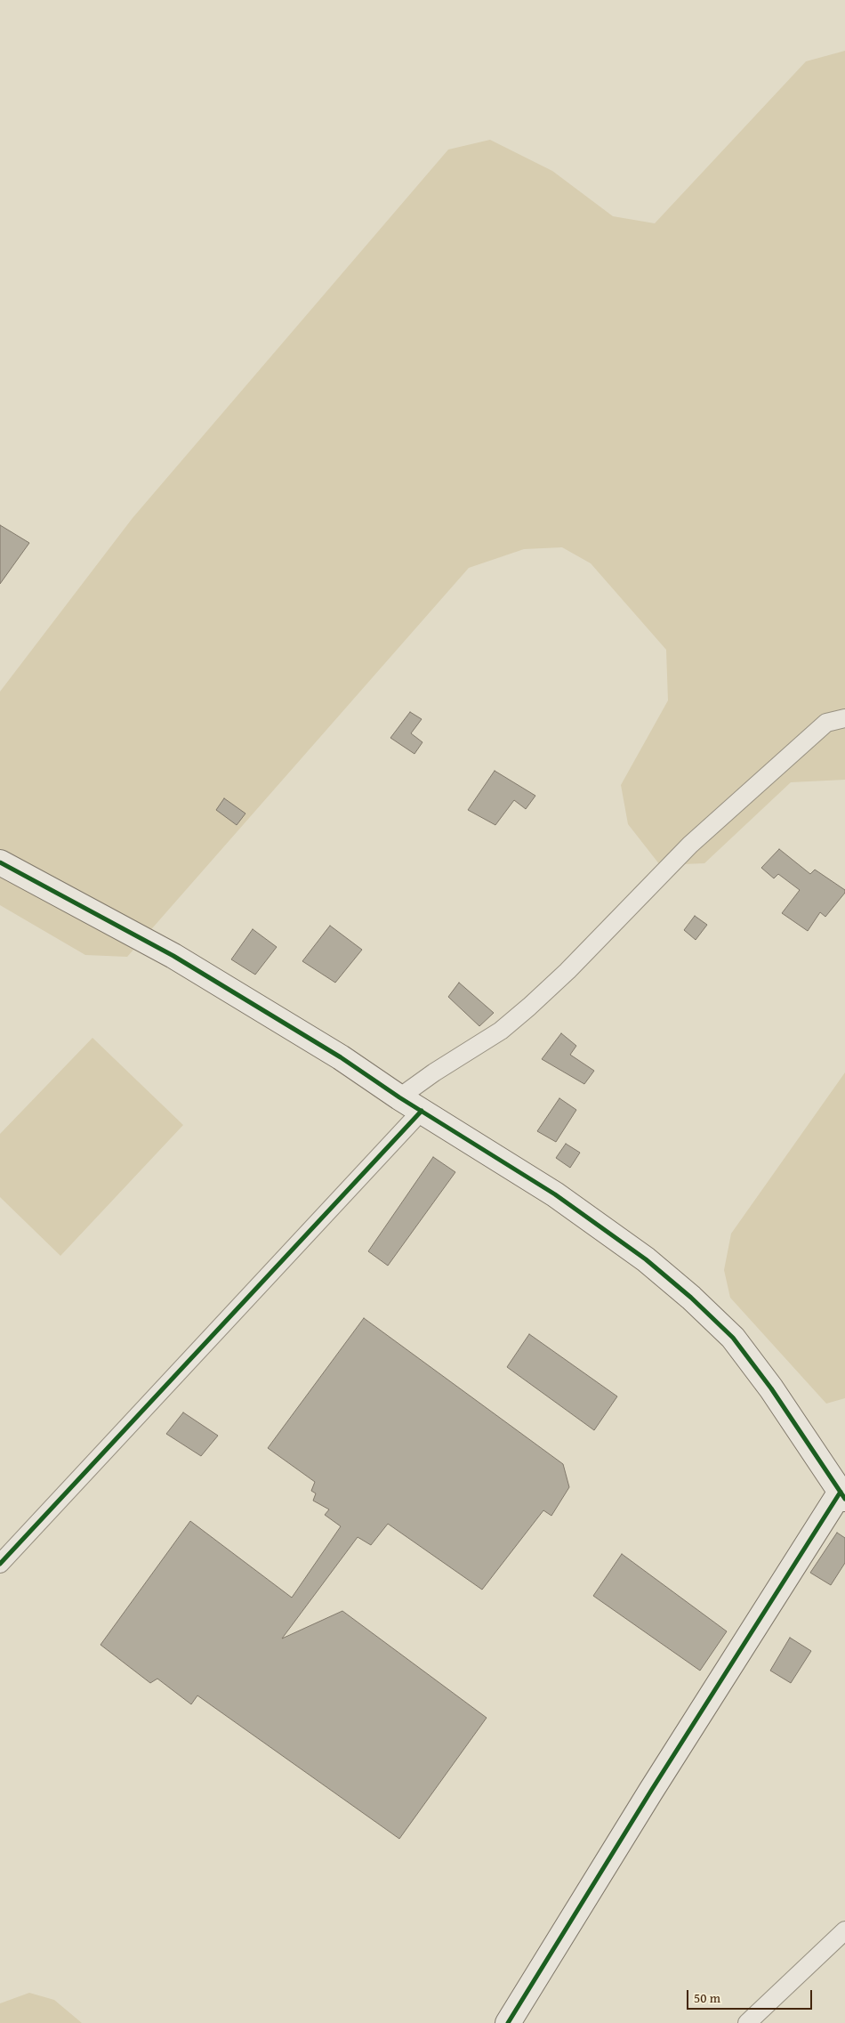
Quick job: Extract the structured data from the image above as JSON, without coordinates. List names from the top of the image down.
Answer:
{
  "scale_bar": "50 m"
}
